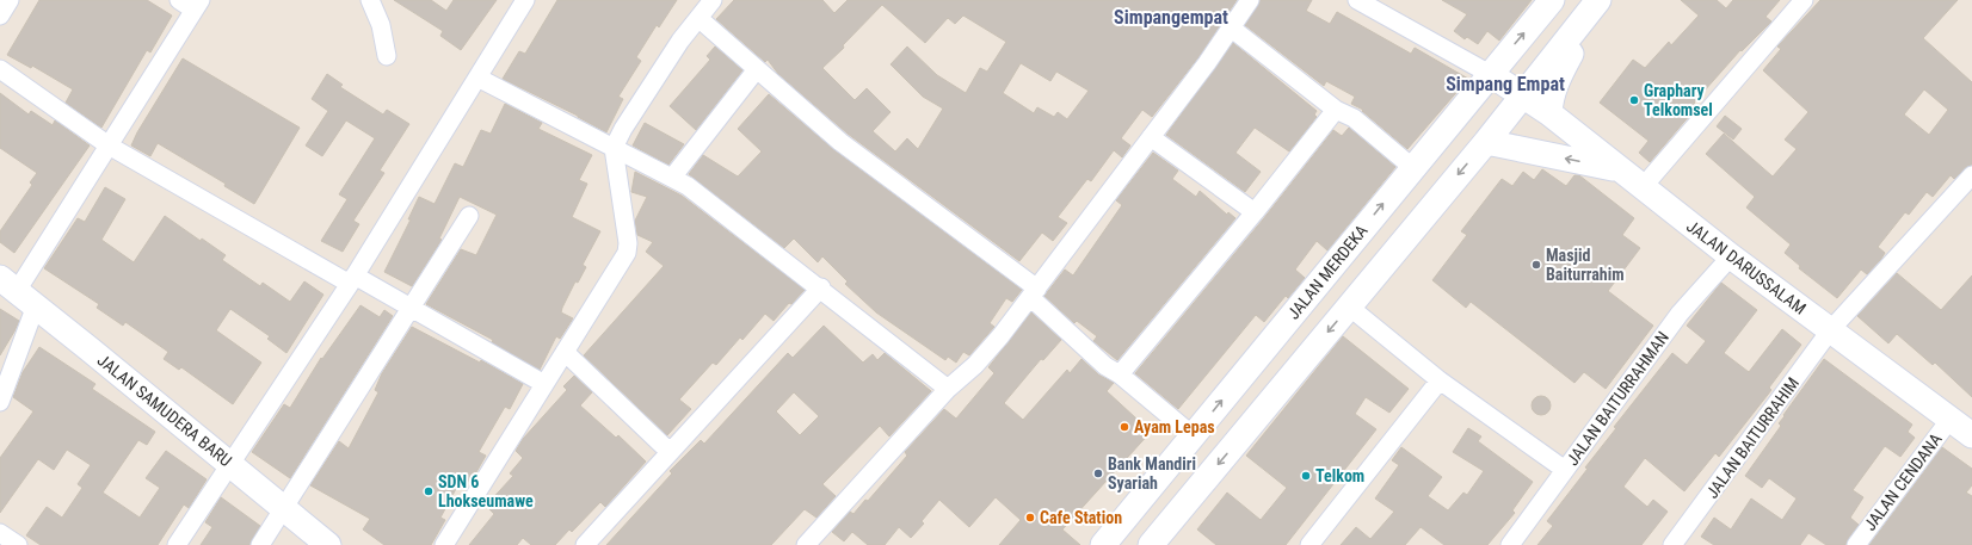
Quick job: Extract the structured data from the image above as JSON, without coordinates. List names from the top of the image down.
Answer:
{
  "streets": {
    "main road": ["JALAN DARUSSALAM", "JALAN MERDEKA", "JALAN SAMUDERA BARU"],
    "street": ["JALAN BAITURRAHMAN", "JALAN BAITURRAHIM", "JALAN CENDANA"]
  },
  "crossings": [
    ["JALAN DARUSSALAM", "JALAN MERDEKA"],
    ["JALAN DARUSSALAM", "JALAN BAITURRAHMAN"],
    ["JALAN DARUSSALAM", "JALAN BAITURRAHIM"],
    ["JALAN DARUSSALAM", "JALAN CENDANA"]
  ],
  "districts": ["Simpangempat", "Simpang Empat"],
  "places": [
    "Graphary Telkomsel",
    "Masjid Baiturrahim",
    "Ayam Lepas",
    "Bank Mandiri Syariah",
    "Telkom",
    "SDN 6 Lhokseumawe",
    "Cafe Station"
  ]
}
